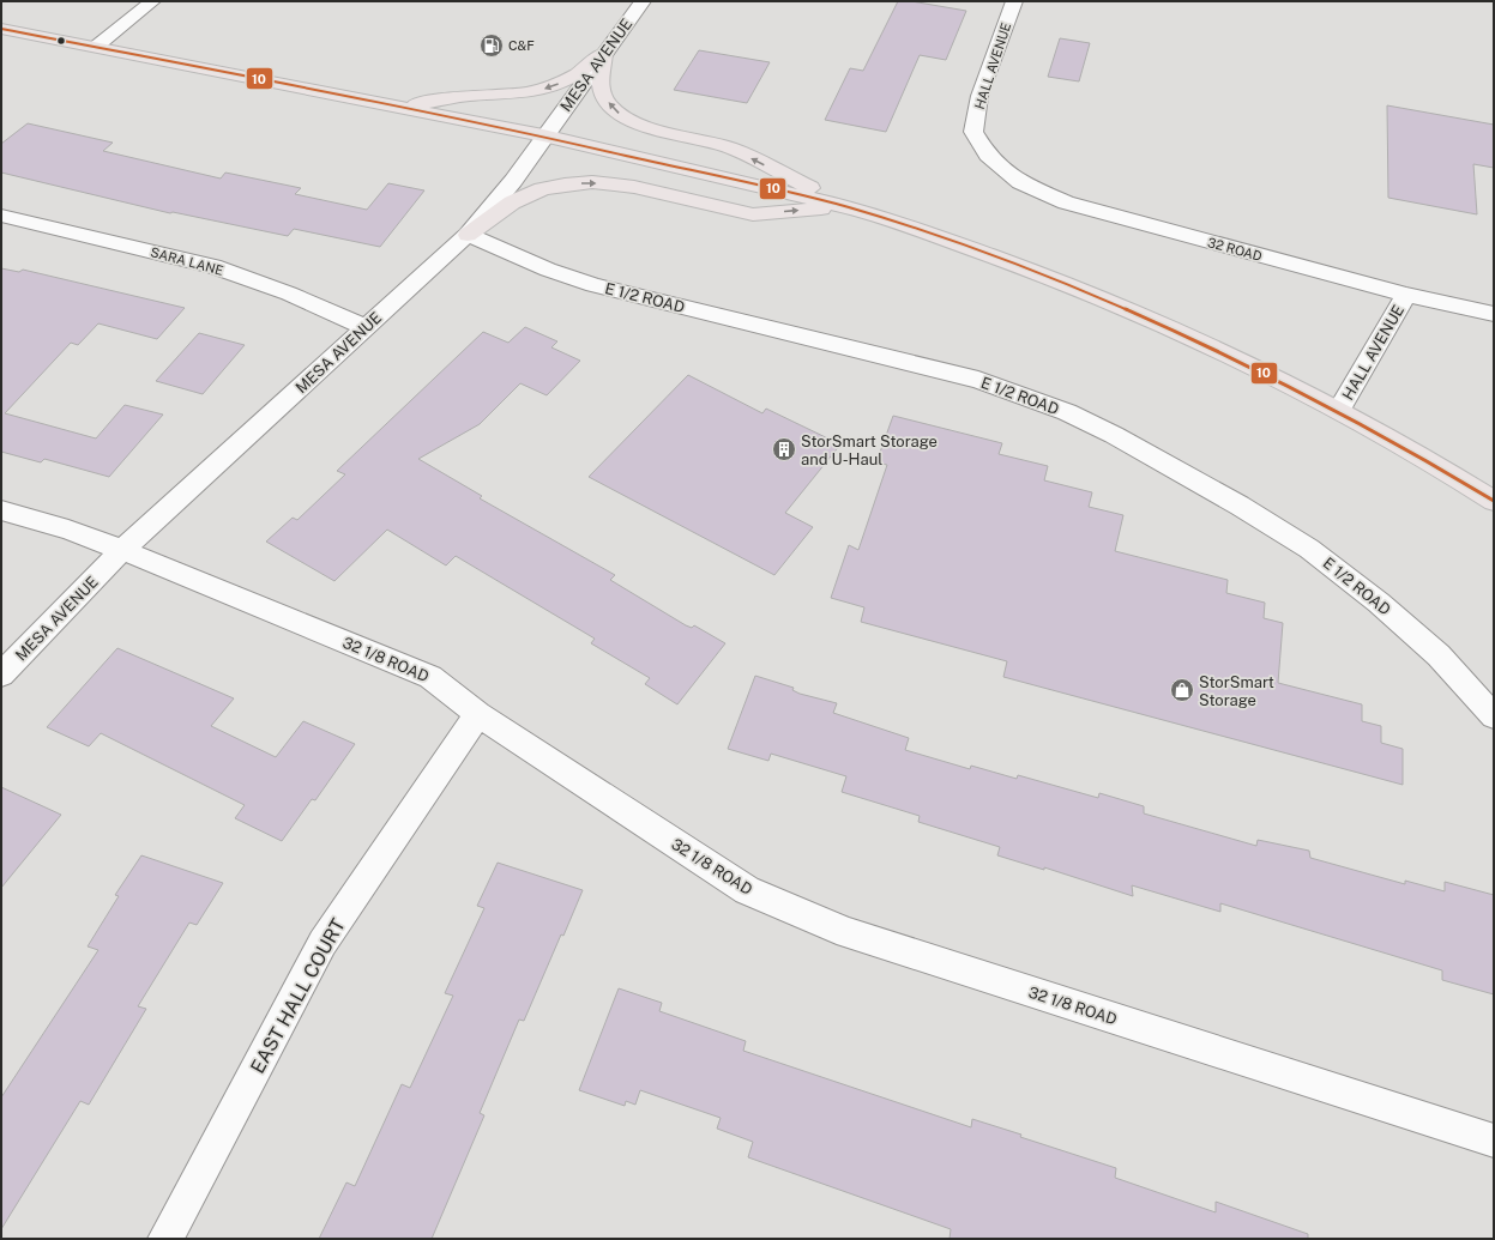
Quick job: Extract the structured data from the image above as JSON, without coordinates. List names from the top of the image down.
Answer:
{
  "streets": {
    "street": [
      "MESA AVENUE",
      "HALL AVENUE",
      "32 ROAD",
      "SARA LANE",
      "E 1/2 ROAD",
      "32 1/8 ROAD",
      "EAST HALL COURT"
    ]
  },
  "crossings": [
    ["MESA AVENUE", "SARA LANE"],
    ["MESA AVENUE", "E 1/2 ROAD"],
    ["MESA AVENUE", "32 1/8 ROAD"],
    ["HALL AVENUE", "32 ROAD"],
    ["32 1/8 ROAD", "EAST HALL COURT"]
  ],
  "places": {
    "fuel station": ["C&F"],
    "building": ["StorSmart Storage and U-Haul"],
    "shop": ["StorSmart Storage"]
  },
  "lines": ["transit line 10"]
}
